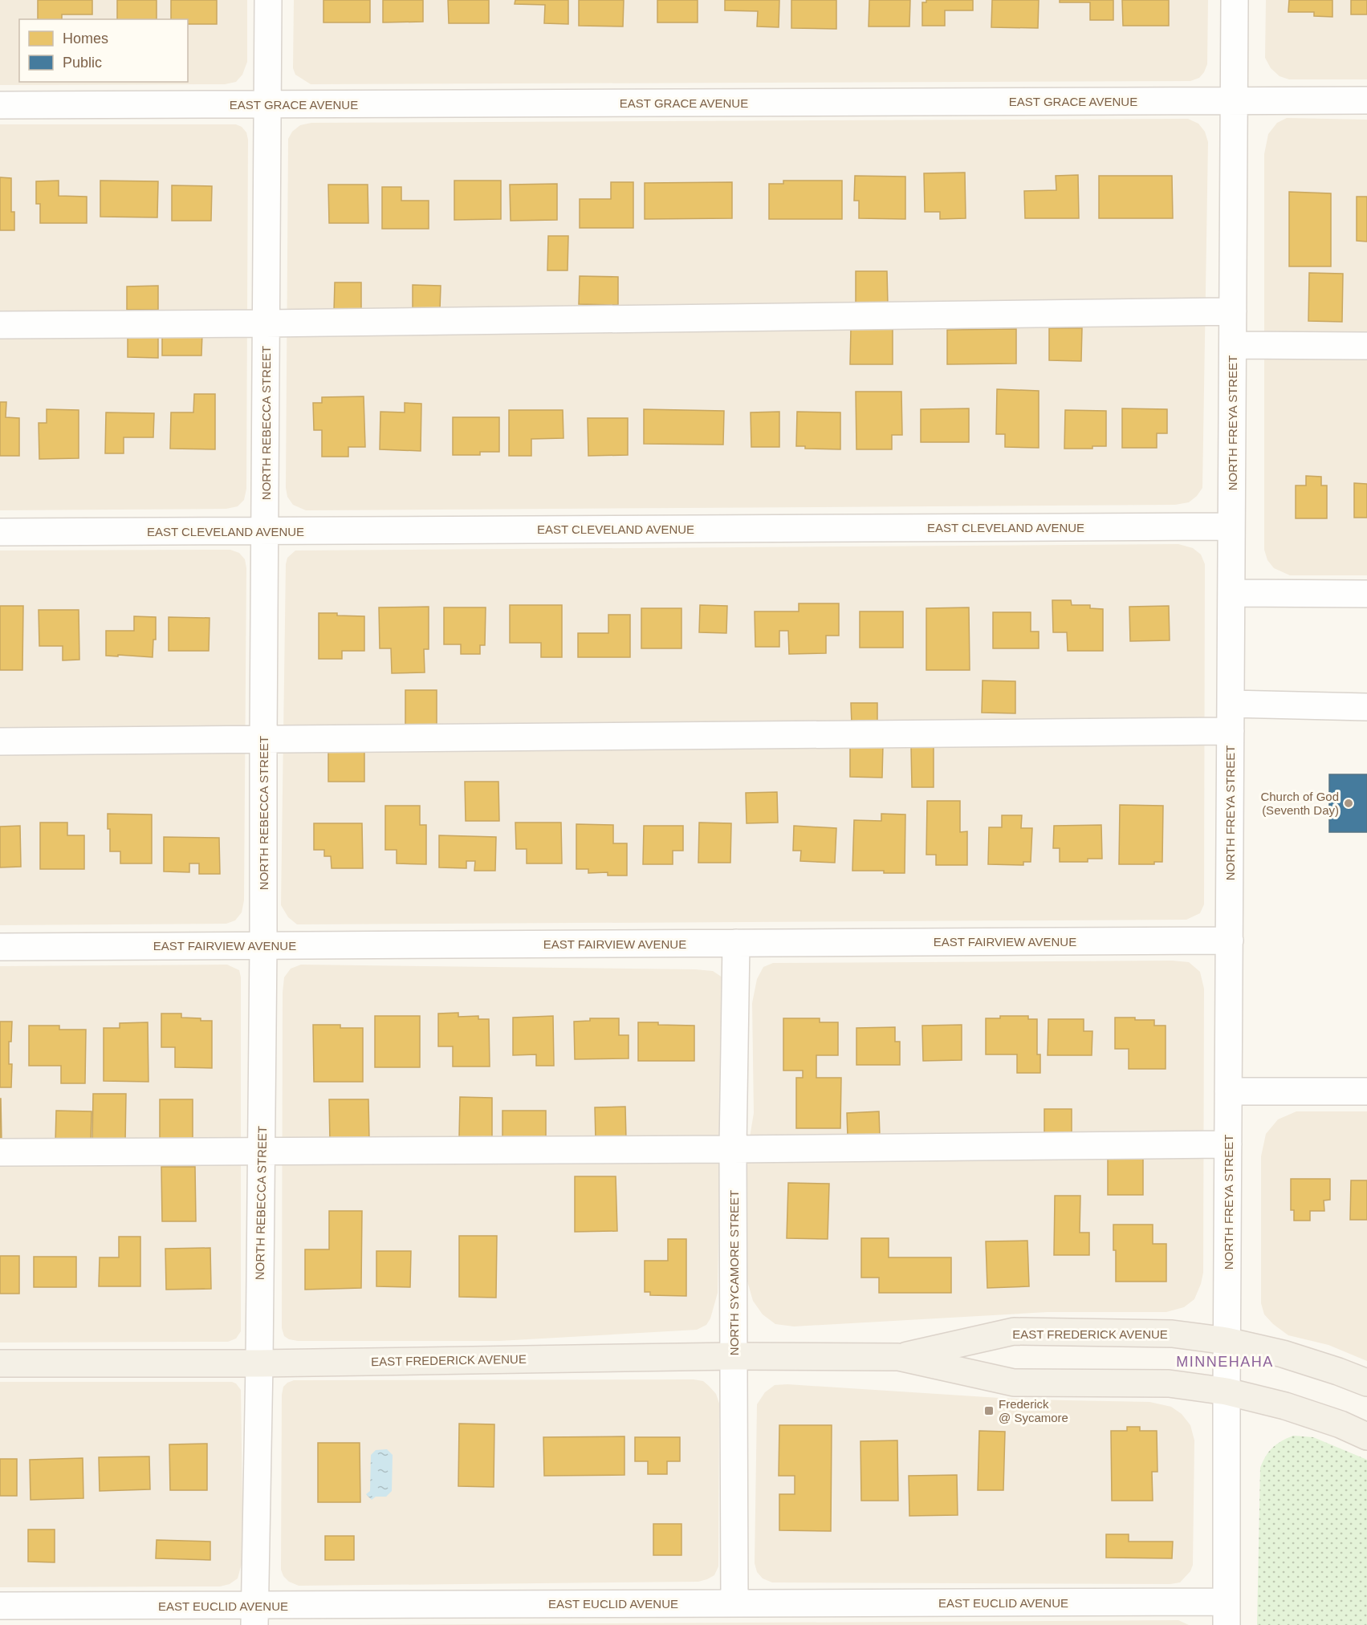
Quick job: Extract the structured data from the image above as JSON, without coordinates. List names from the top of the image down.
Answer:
{
  "streets": {
    "main road": ["EAST FREDERICK AVENUE"],
    "street": [
      "EAST GRACE AVENUE",
      "NORTH REBECCA STREET",
      "NORTH FREYA STREET",
      "EAST CLEVELAND AVENUE",
      "EAST FAIRVIEW AVENUE",
      "NORTH SYCAMORE STREET",
      "EAST EUCLID AVENUE"
    ]
  },
  "crossings": [
    ["EAST GRACE AVENUE", "NORTH REBECCA STREET"],
    ["EAST GRACE AVENUE", "NORTH FREYA STREET"],
    ["NORTH REBECCA STREET", "EAST CLEVELAND AVENUE"],
    ["NORTH REBECCA STREET", "EAST FAIRVIEW AVENUE"],
    ["NORTH REBECCA STREET", "EAST FREDERICK AVENUE"],
    ["NORTH REBECCA STREET", "EAST EUCLID AVENUE"],
    ["NORTH FREYA STREET", "EAST CLEVELAND AVENUE"],
    ["NORTH FREYA STREET", "EAST FAIRVIEW AVENUE"],
    ["NORTH FREYA STREET", "EAST FREDERICK AVENUE"],
    ["NORTH FREYA STREET", "EAST EUCLID AVENUE"],
    ["EAST FAIRVIEW AVENUE", "NORTH SYCAMORE STREET"],
    ["NORTH SYCAMORE STREET", "EAST FREDERICK AVENUE"],
    ["NORTH SYCAMORE STREET", "EAST EUCLID AVENUE"]
  ],
  "districts": ["MINNEHAHA"],
  "places": {
    "other": ["Church of God (Seventh Day)"],
    "transit": ["Frederick @ Sycamore"]
  },
  "legend": ["Homes", "Public"]
}
